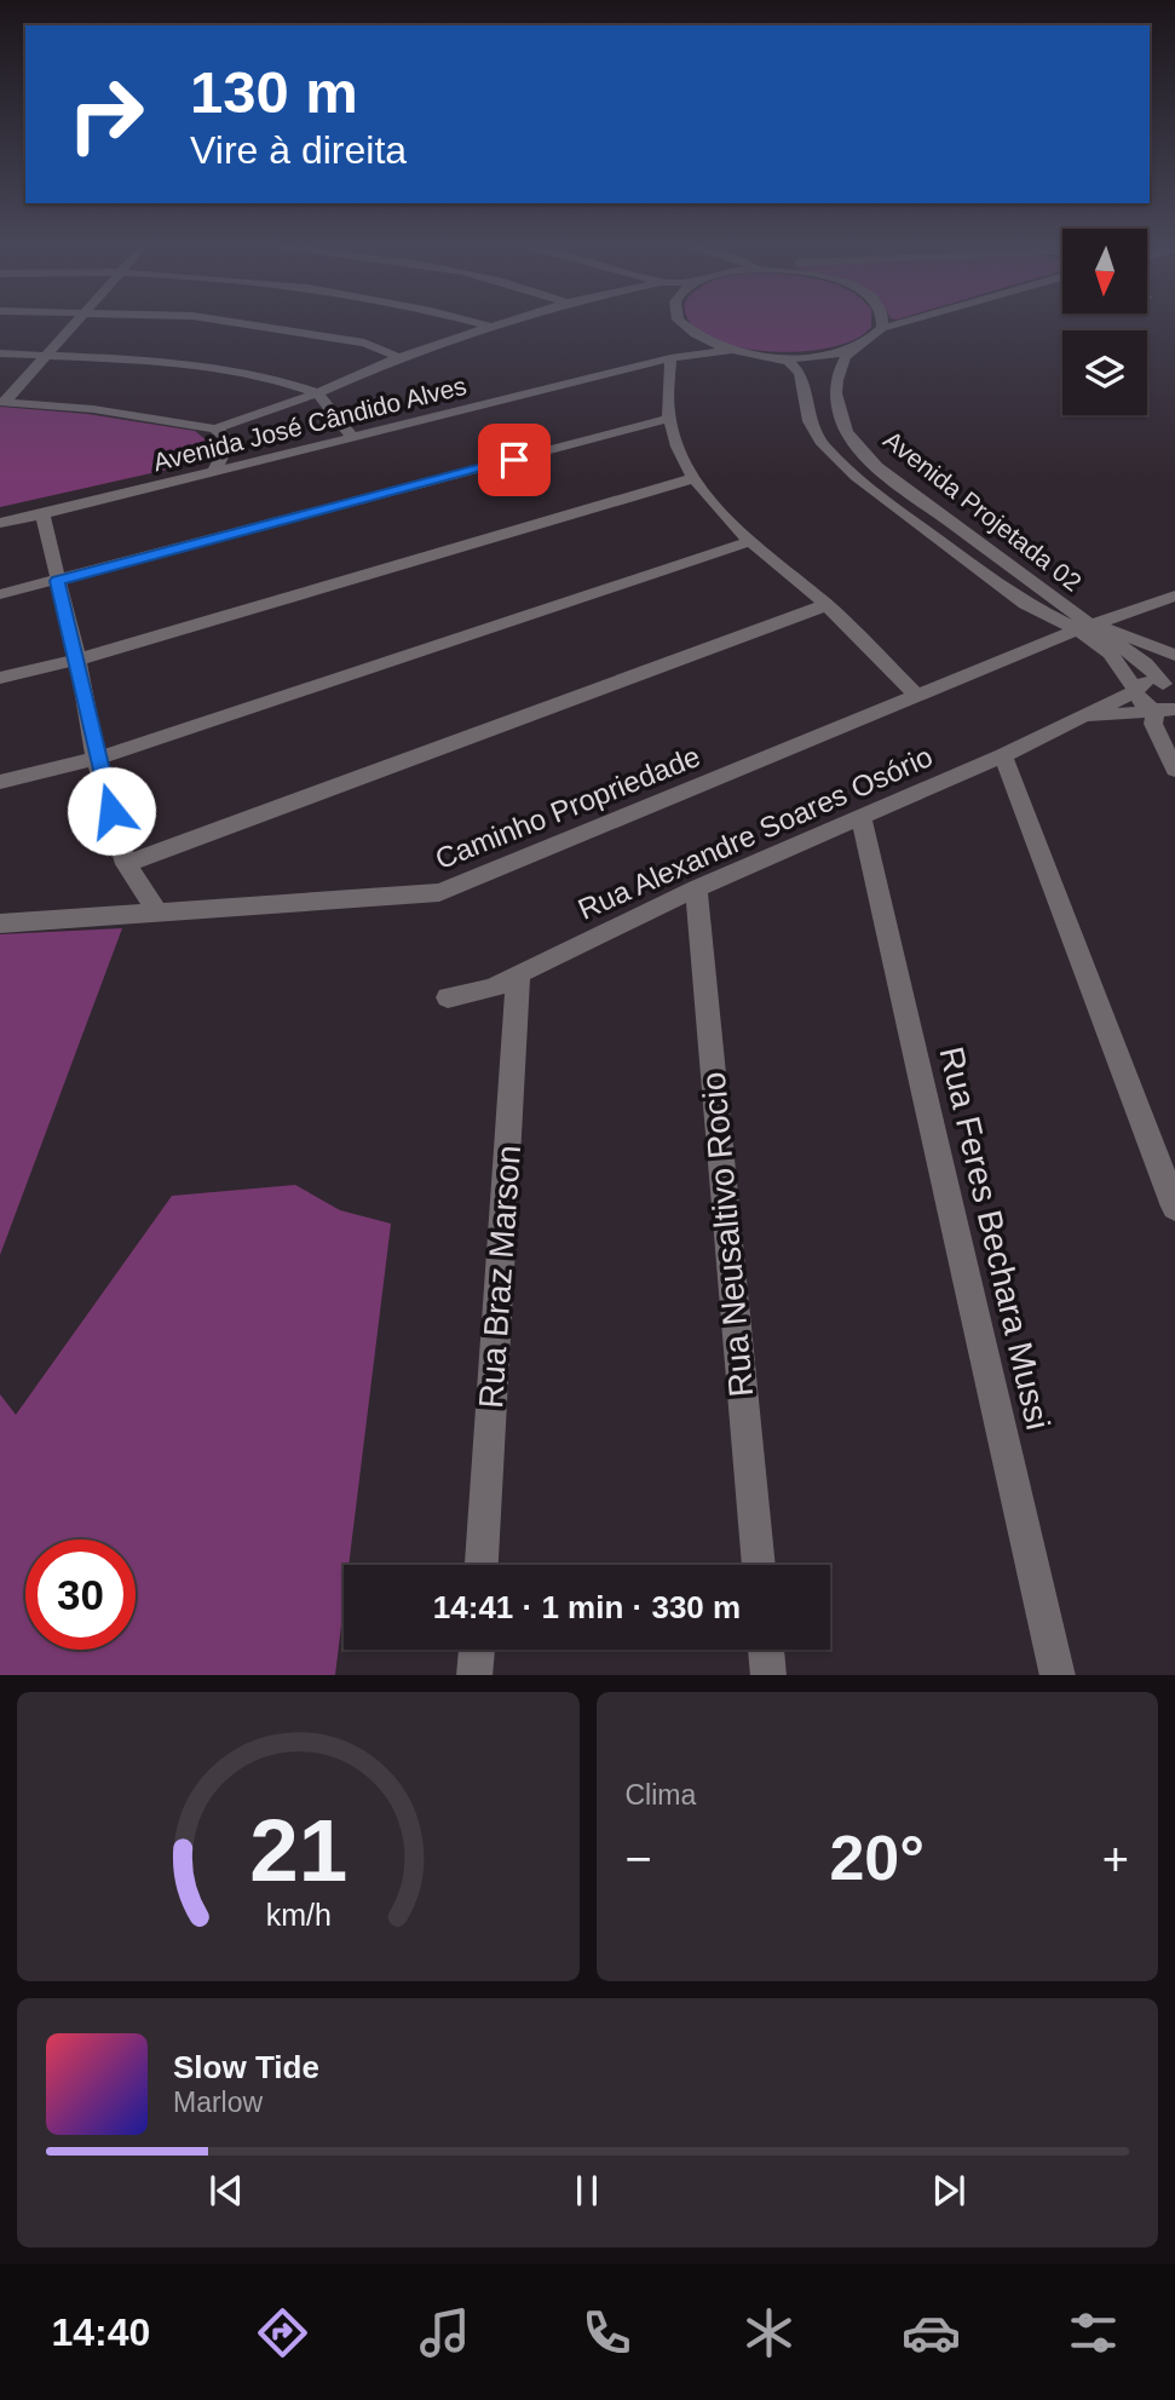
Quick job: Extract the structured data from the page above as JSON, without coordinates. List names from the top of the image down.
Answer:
{
  "streets": {
    "street": [
      "Avenida José Cândido Alves",
      "Avenida Projetada 02",
      "Caminho Propriedade",
      "Rua Alexandre Soares Osório",
      "Rua Neusaltivo Rocio",
      "Rua Feres Bechara Mussi",
      "Rua Braz Marson"
    ]
  },
  "crossings": [
    ["Avenida Projetada 02", "Caminho Propriedade"],
    ["Avenida Projetada 02", "Rua Alexandre Soares Osório"],
    ["Rua Alexandre Soares Osório", "Rua Neusaltivo Rocio"],
    ["Rua Alexandre Soares Osório", "Rua Feres Bechara Mussi"],
    ["Rua Alexandre Soares Osório", "Rua Braz Marson"]
  ],
  "north": "bottom",
  "page": {
    "turn": ["130 m", "Vire à direita"],
    "limit": "30",
    "trip": "14:41 · 1 min · 330 m",
    "tile": "Clima",
    "heat": ["−", "20°", "+"],
    "song": ["Slow Tide", "Marlow"],
    "tabs": "14:40",
    "gauge": ["21", "km/h"]
  }
}
